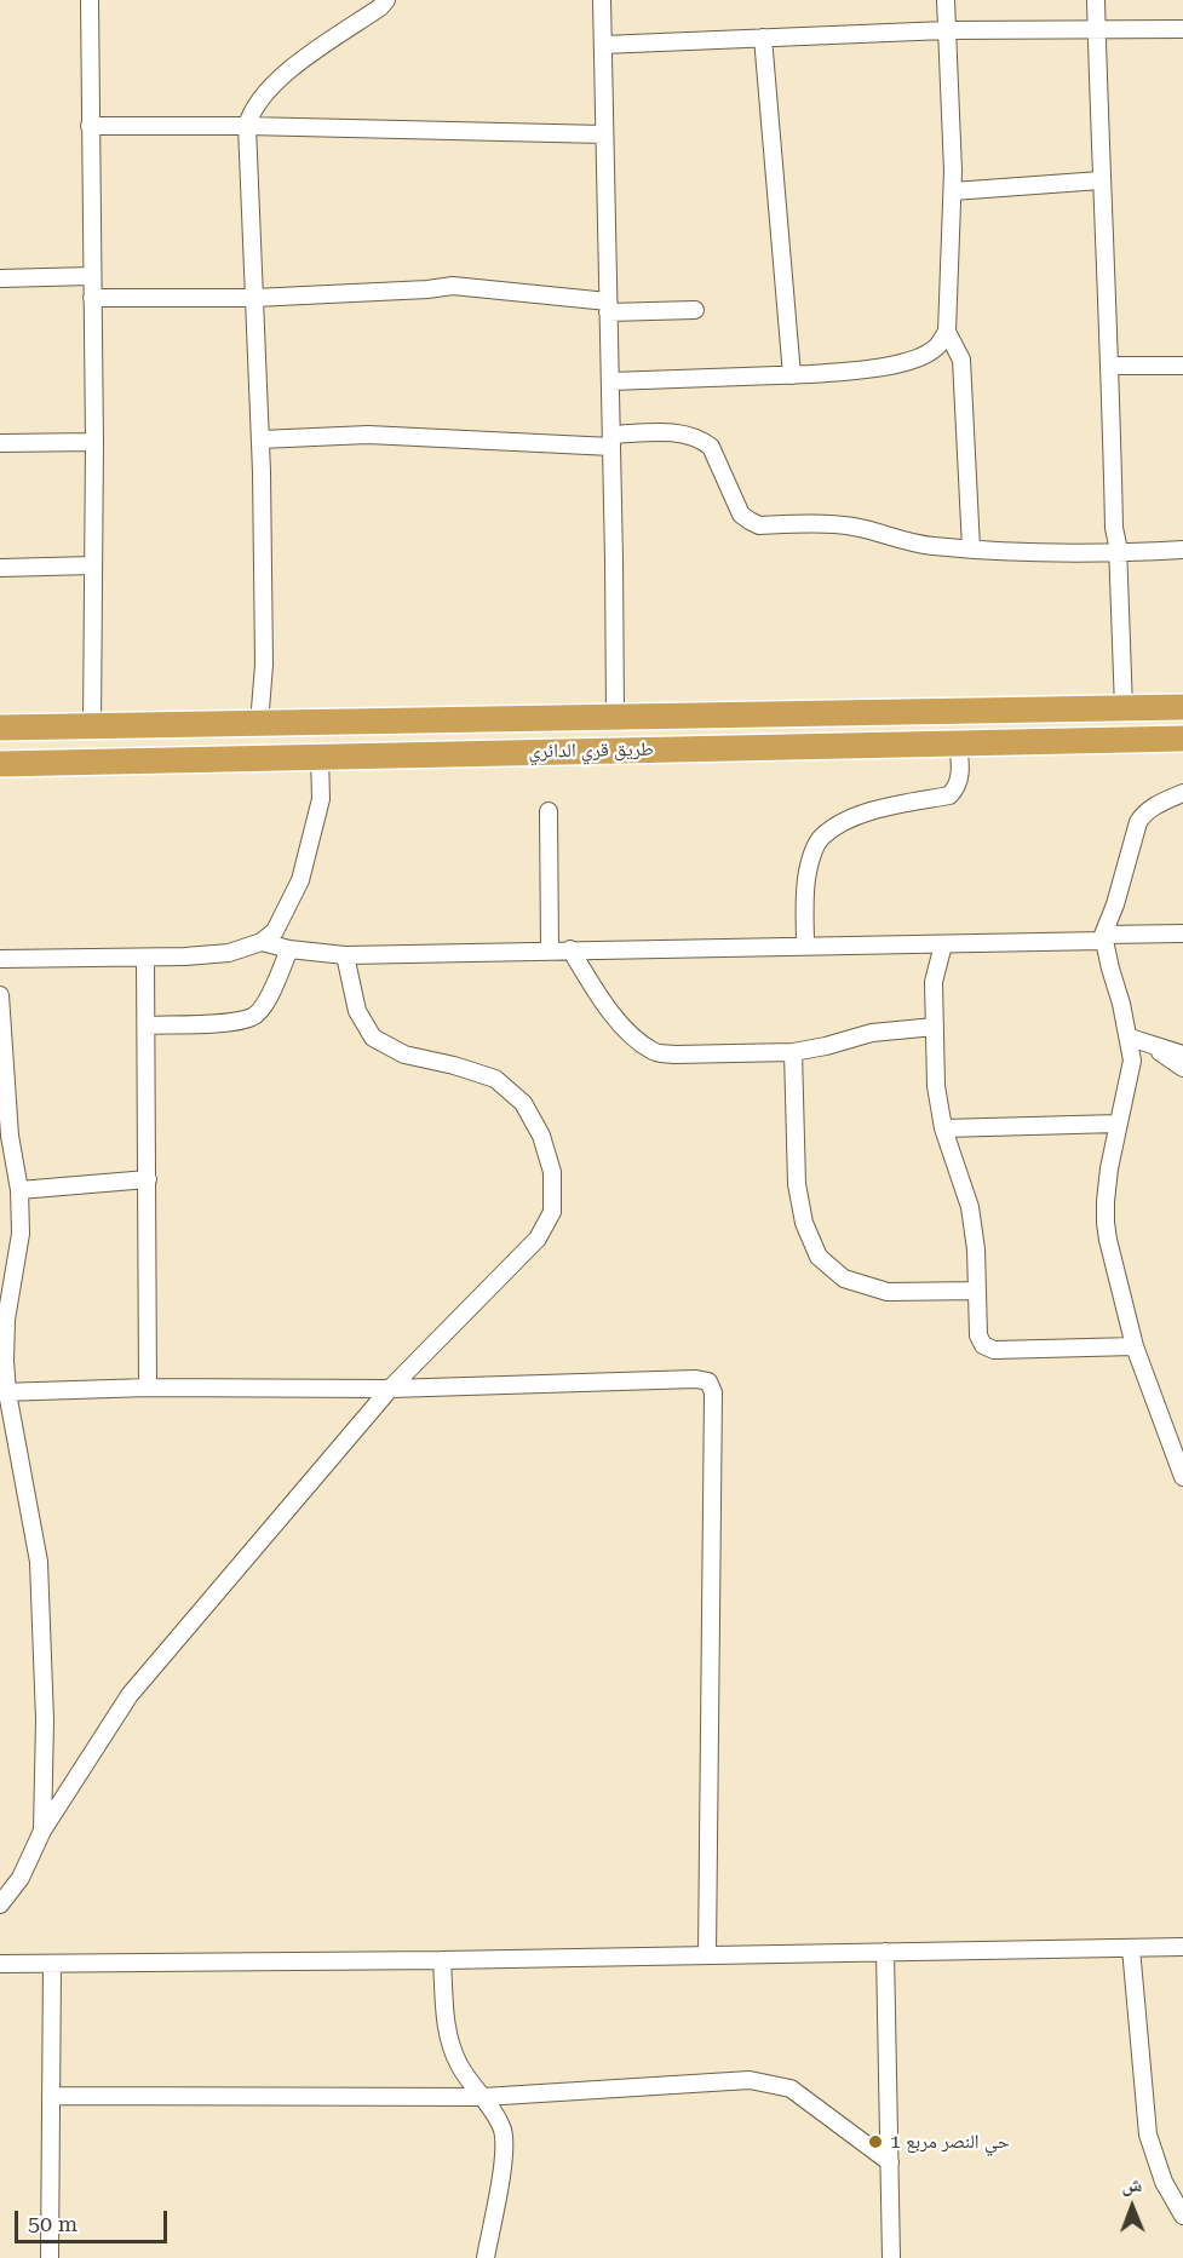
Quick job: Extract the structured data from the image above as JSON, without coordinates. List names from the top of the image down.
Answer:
{
  "streets": {
    "highway": ["طريق قري الدائري"]
  },
  "places": ["حي النصر مربع 1"],
  "scale_bar": "50 m",
  "north": "top"
}
